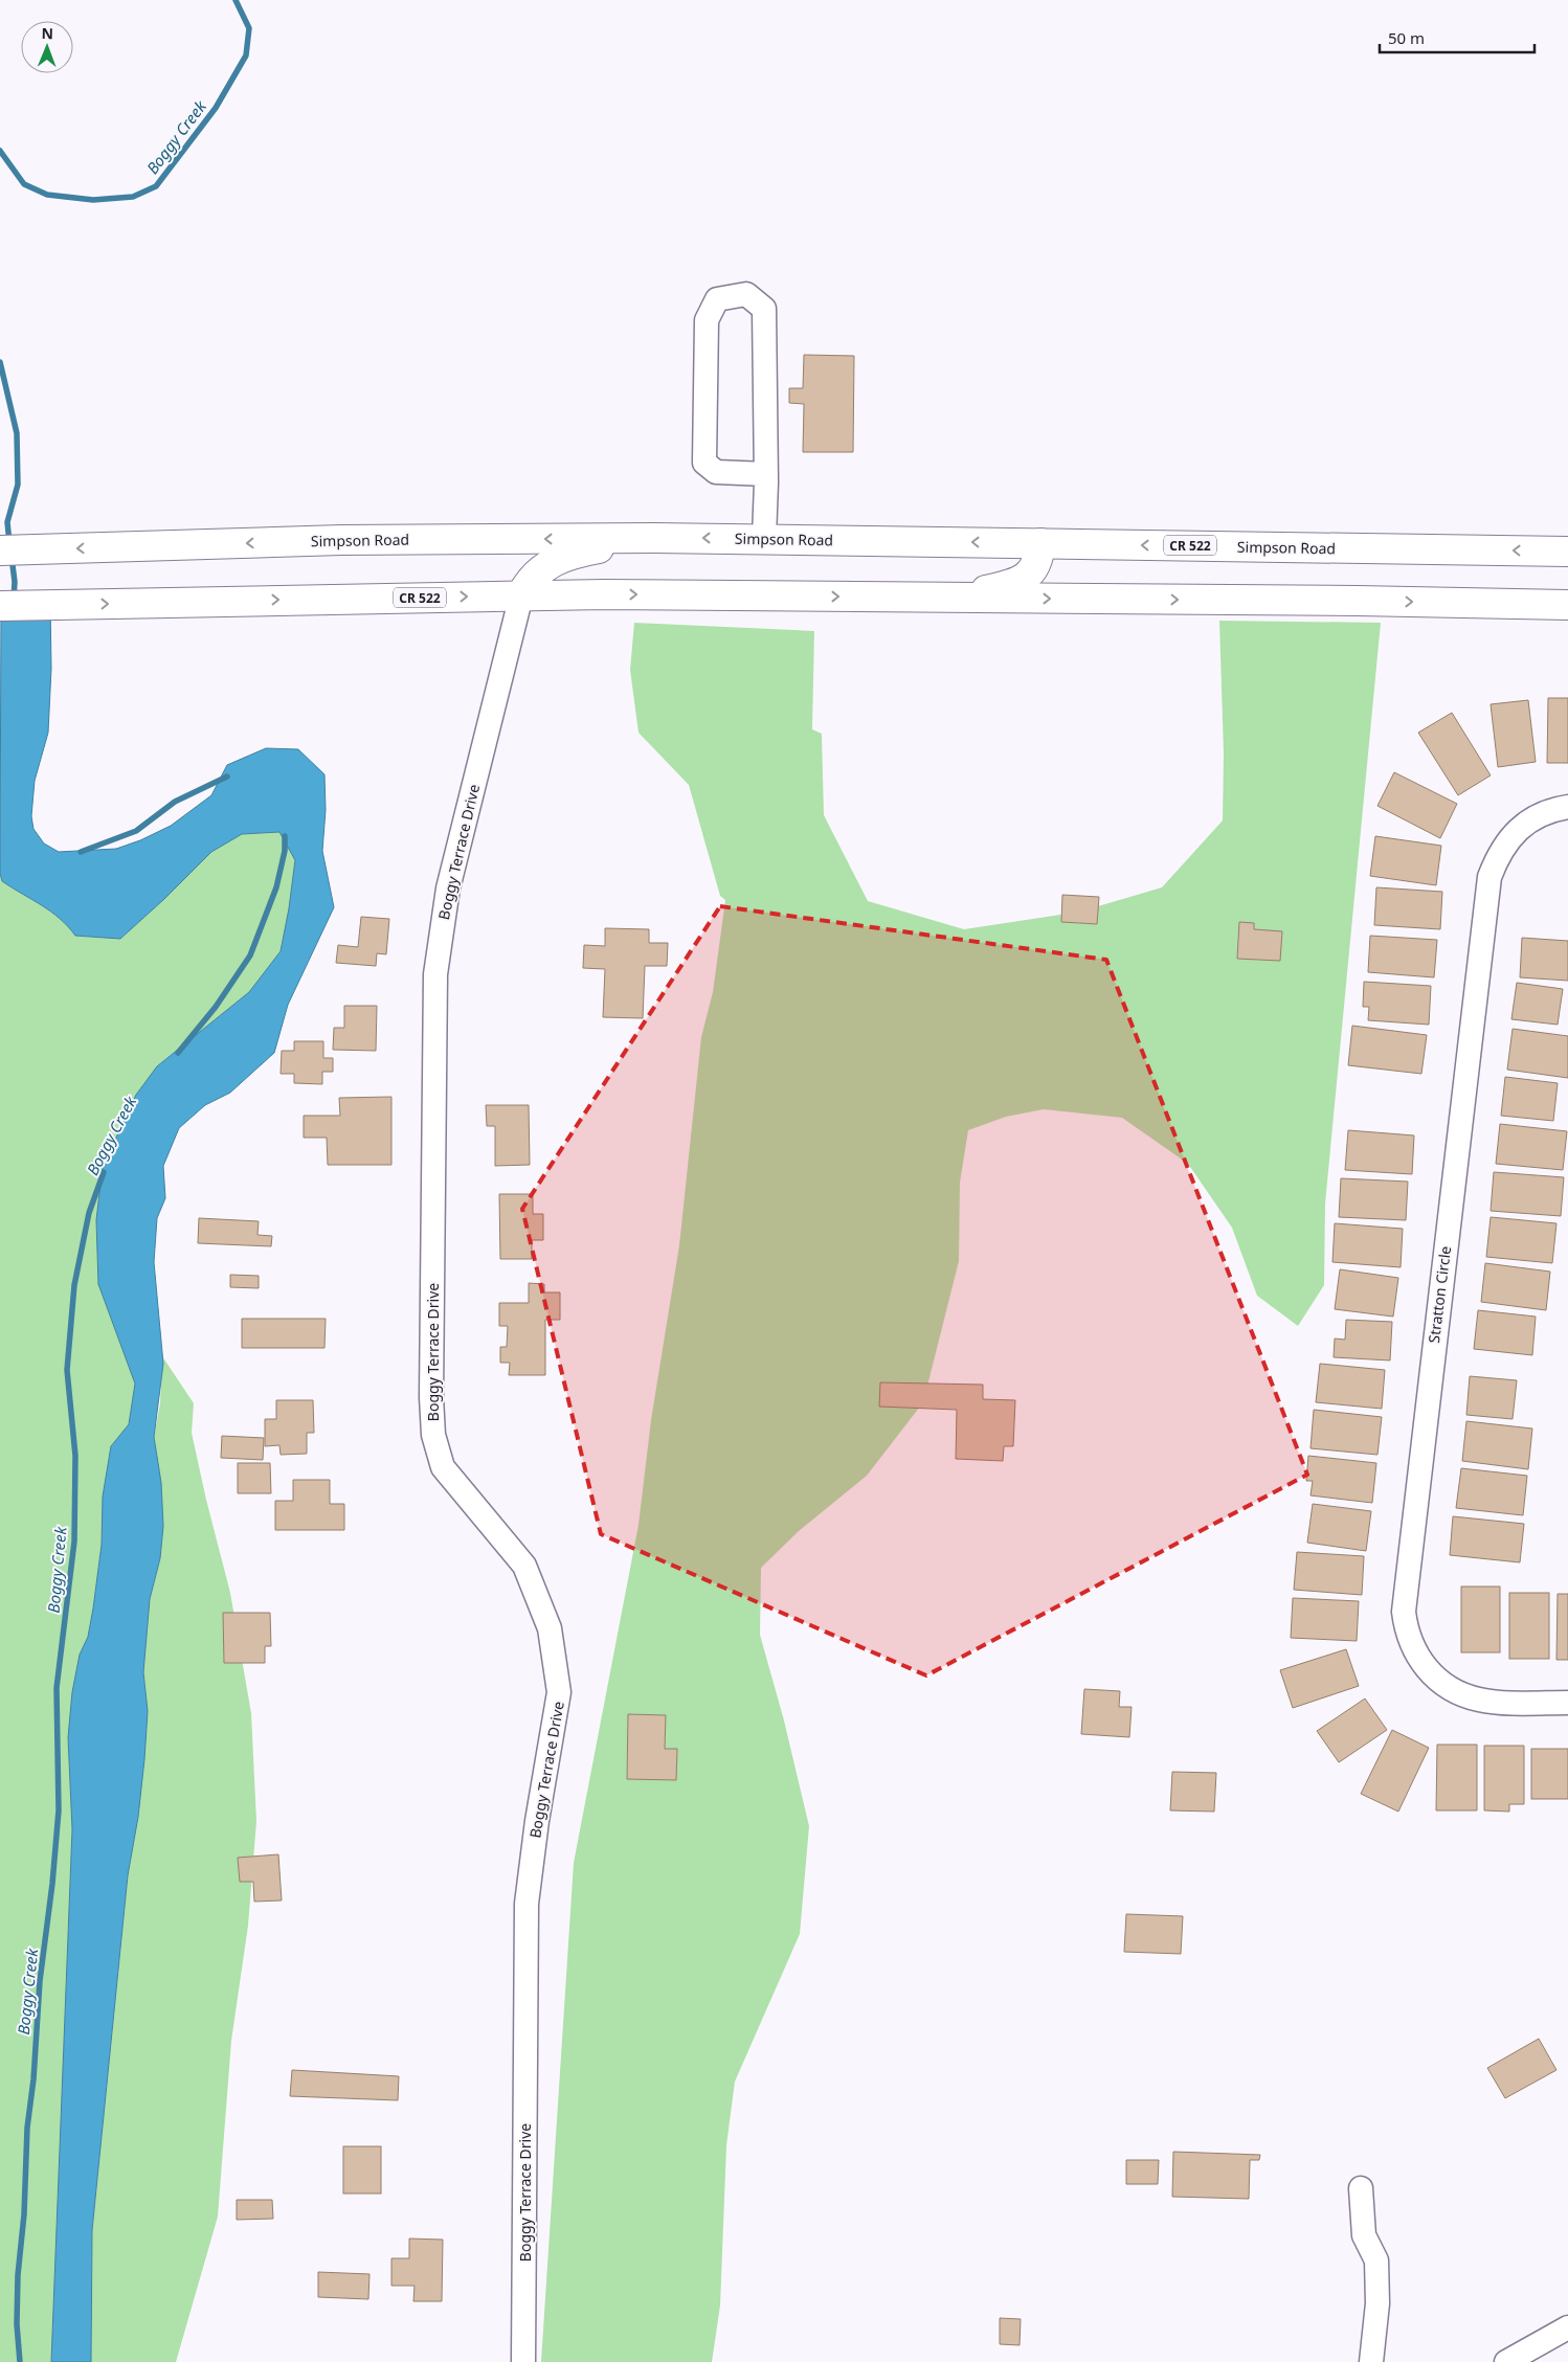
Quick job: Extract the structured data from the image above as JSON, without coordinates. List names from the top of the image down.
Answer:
{
  "streets": {
    "main road": ["Simpson Road", "CR 522"],
    "street": ["Boggy Terrace Drive", "Stratton Circle"]
  },
  "crossings": [
    ["CR 522", "Boggy Terrace Drive"]
  ],
  "water": ["Boggy Creek"],
  "scale_bar": "50 m",
  "north": "top"
}
